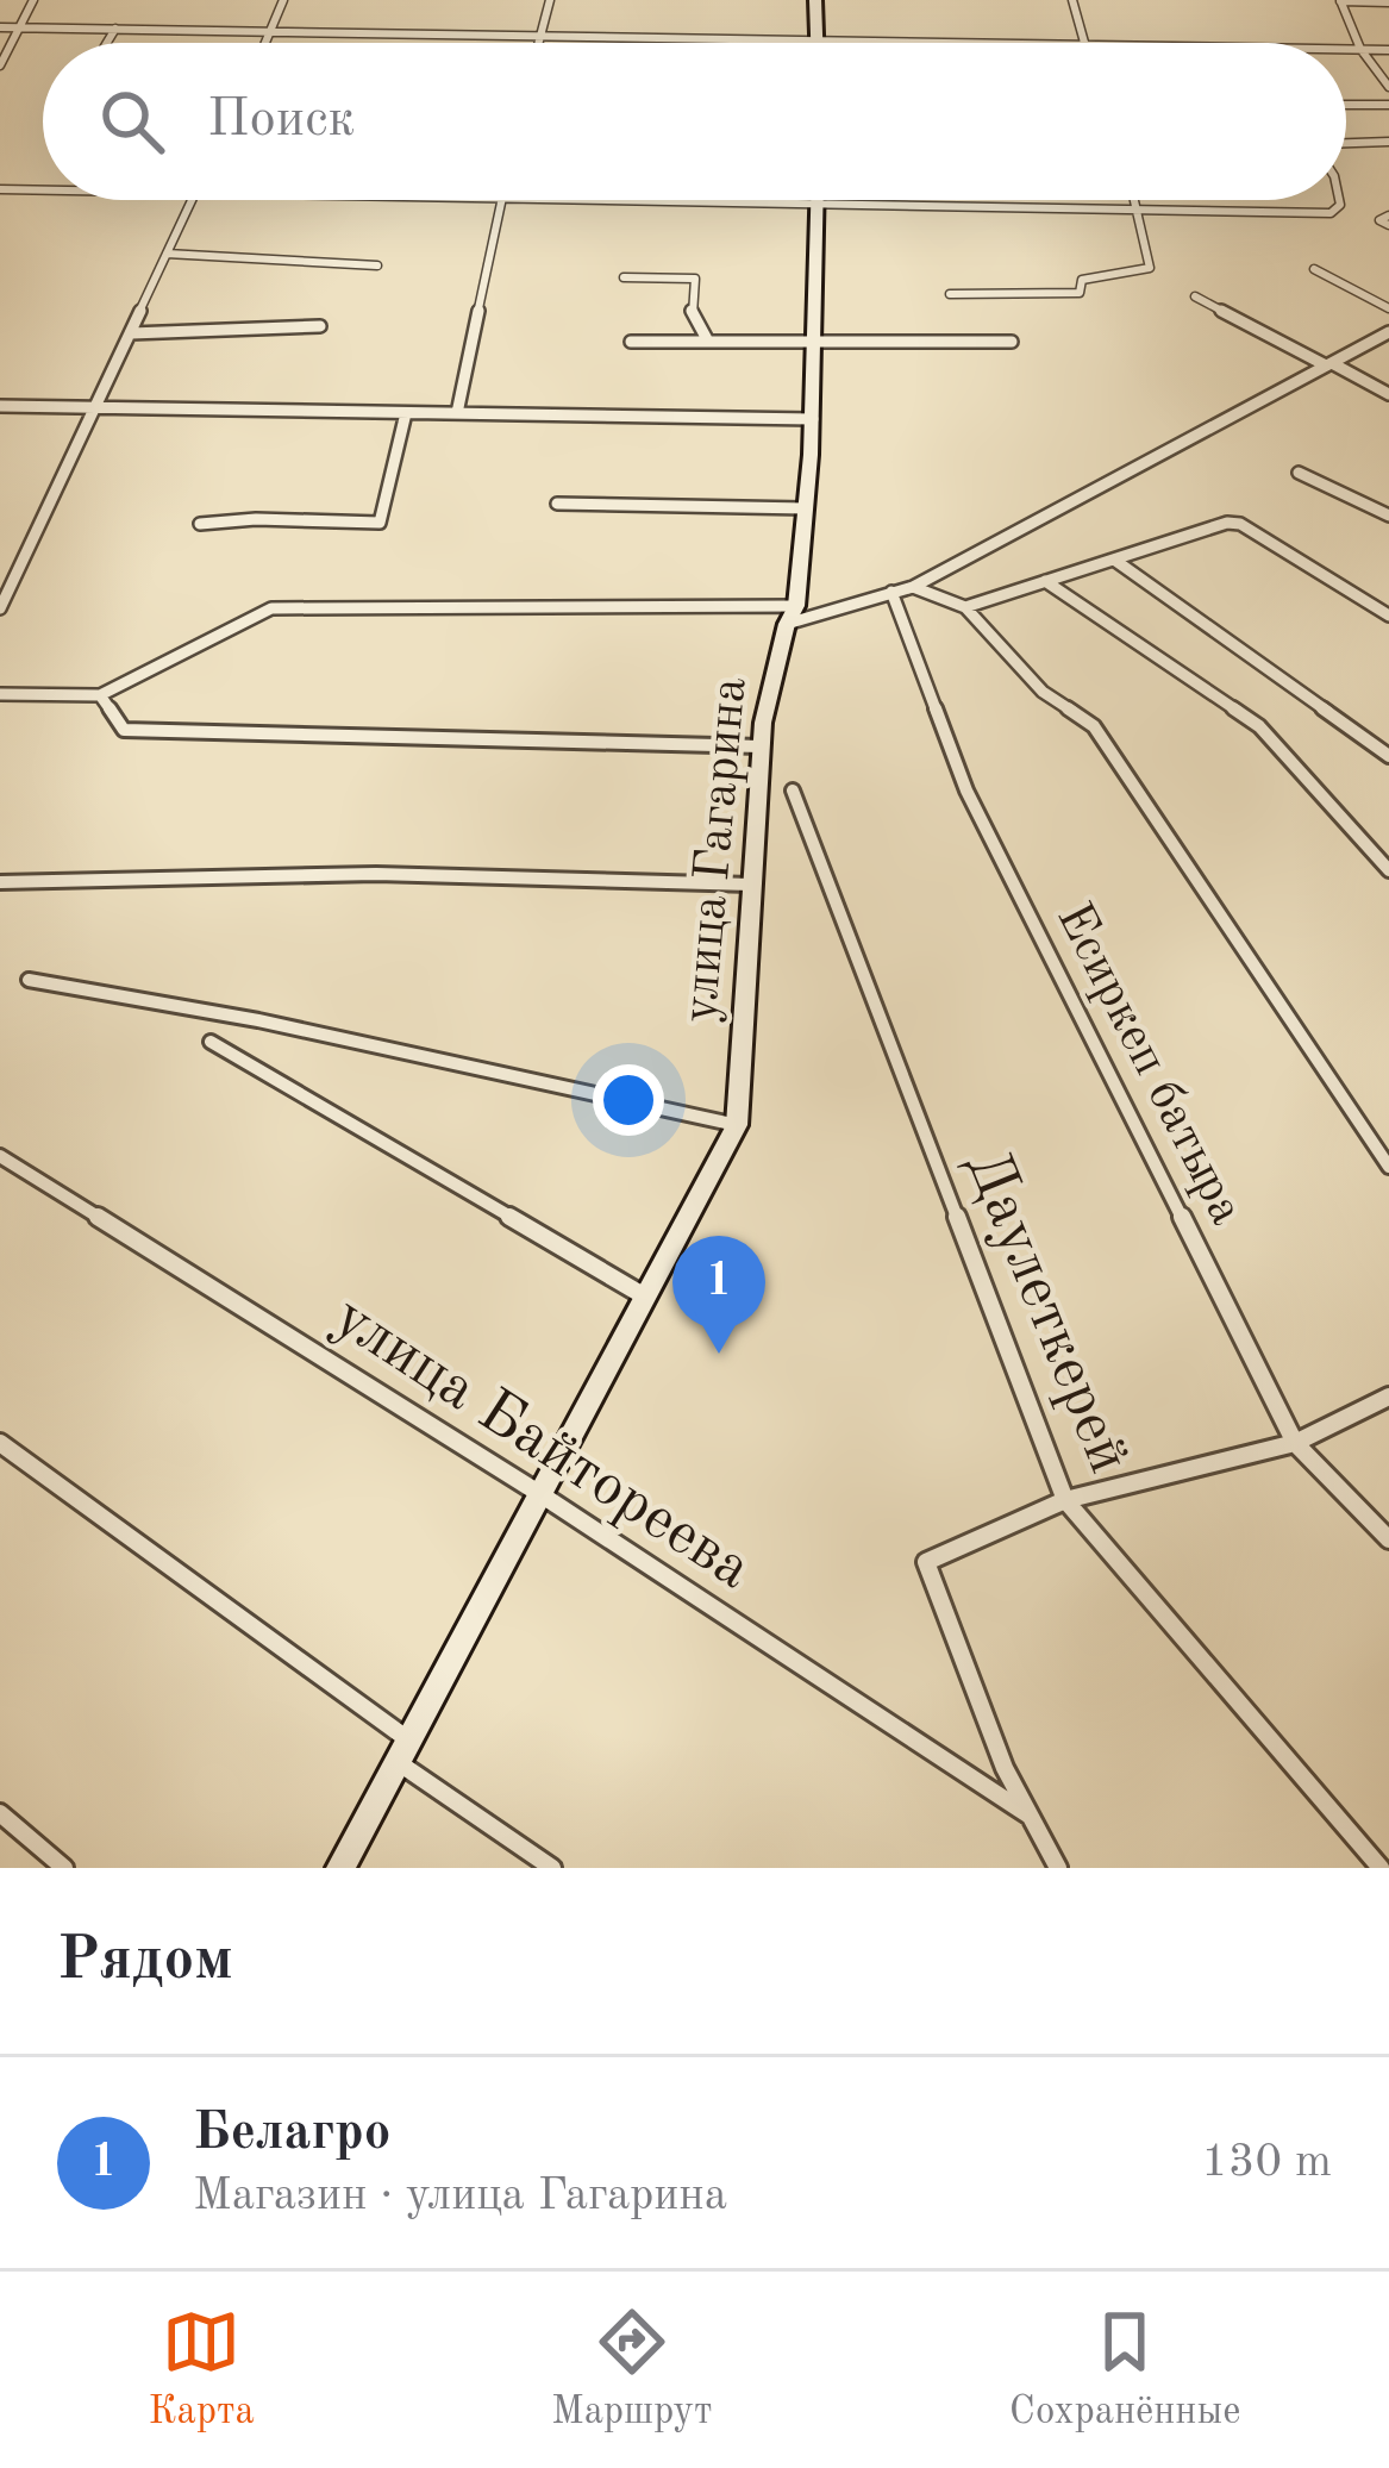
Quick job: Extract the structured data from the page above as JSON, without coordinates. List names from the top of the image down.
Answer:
{
  "streets": {
    "main road": ["улица Гагарина"],
    "street": ["Есиркеп батыра", "Даулеткерей", "улица Байтореева"]
  },
  "crossings": [
    ["улица Гагарина", "улица Байтореева"]
  ],
  "page": {
    "search": "Поиск",
    "pins": "1",
    "heading": "Рядом",
    "list": [
      {
        "mark": "1",
        "name": "Белагро",
        "note": "Магазин · улица Гагарина",
        "value": "130 m"
      }
    ],
    "nav": ["Карта", "Маршрут", "Сохранённые"]
  }
}
